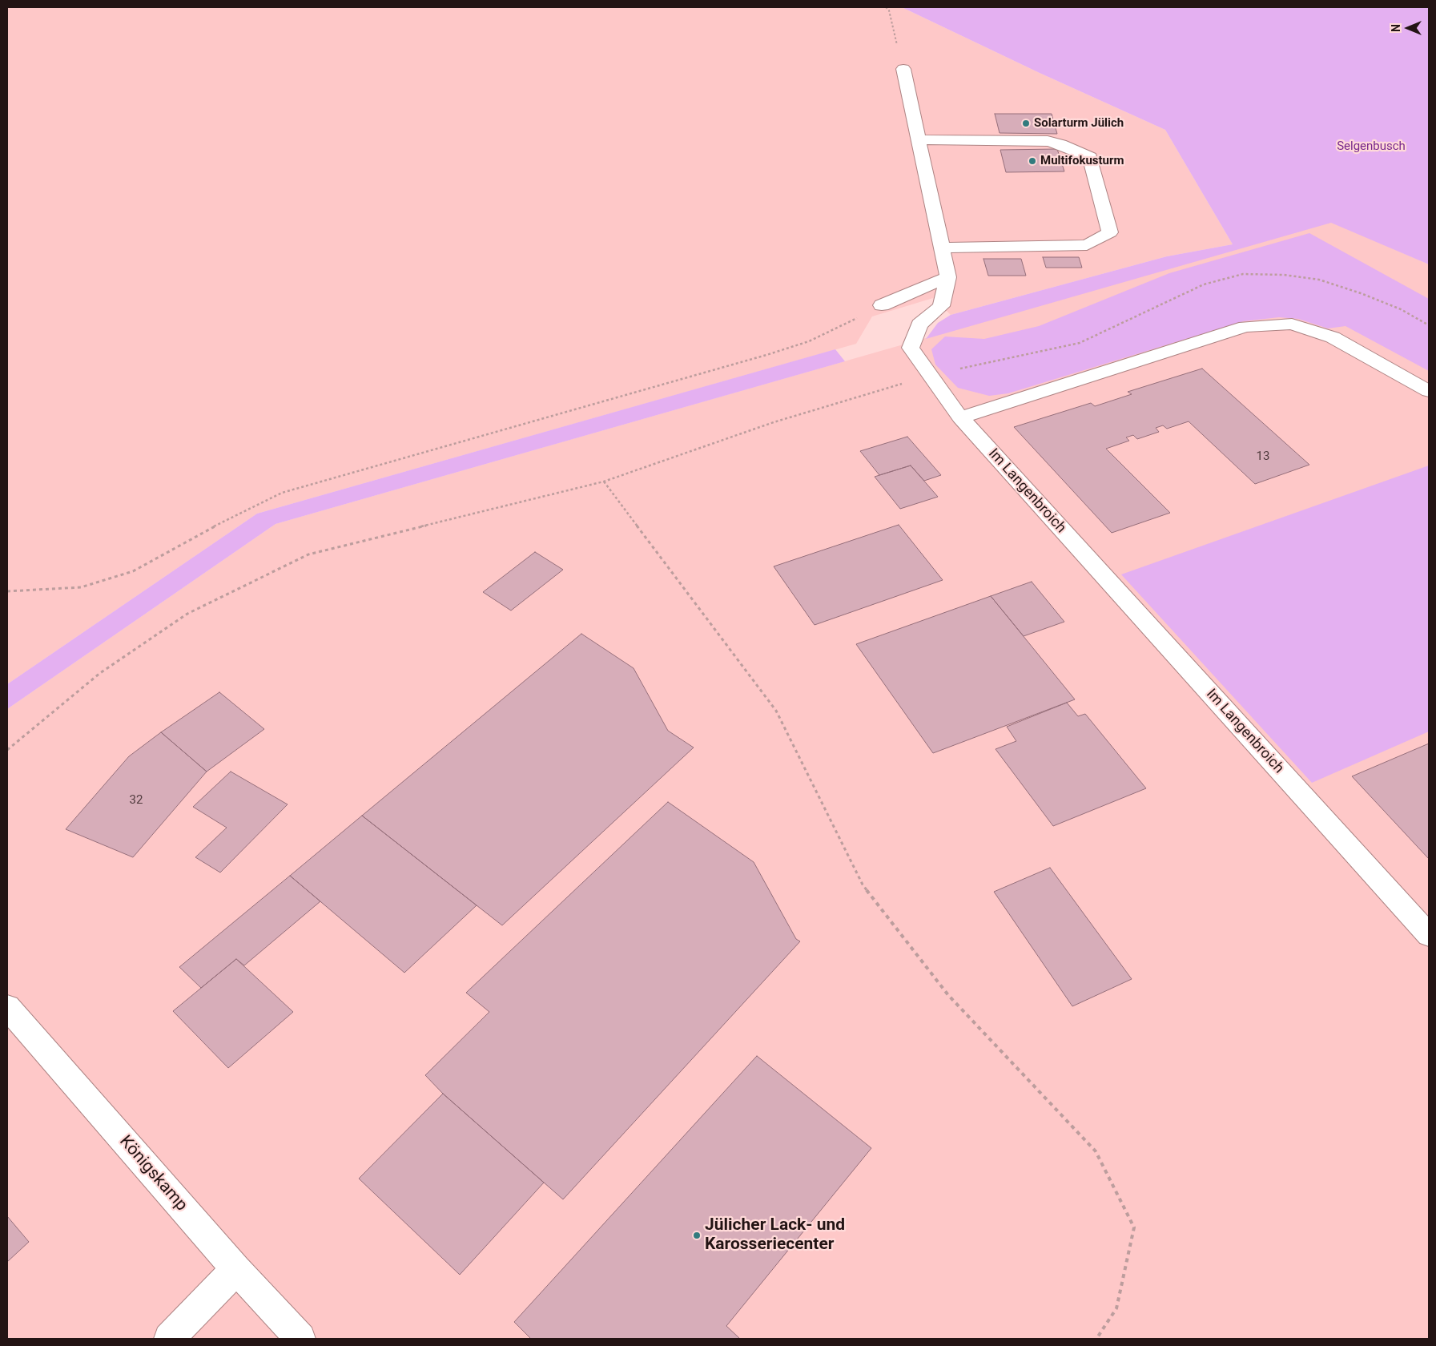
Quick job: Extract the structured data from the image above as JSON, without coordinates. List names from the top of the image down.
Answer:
{
  "streets": {
    "street": ["Im Langenbroich", "Königskamp"]
  },
  "parks": ["Selgenbusch"],
  "places": ["Solarturm Jülich", "Multifokusturm", "Jülicher Lack- und Karosseriecenter"],
  "house_numbers": ["13", "32"],
  "north": "left"
}
